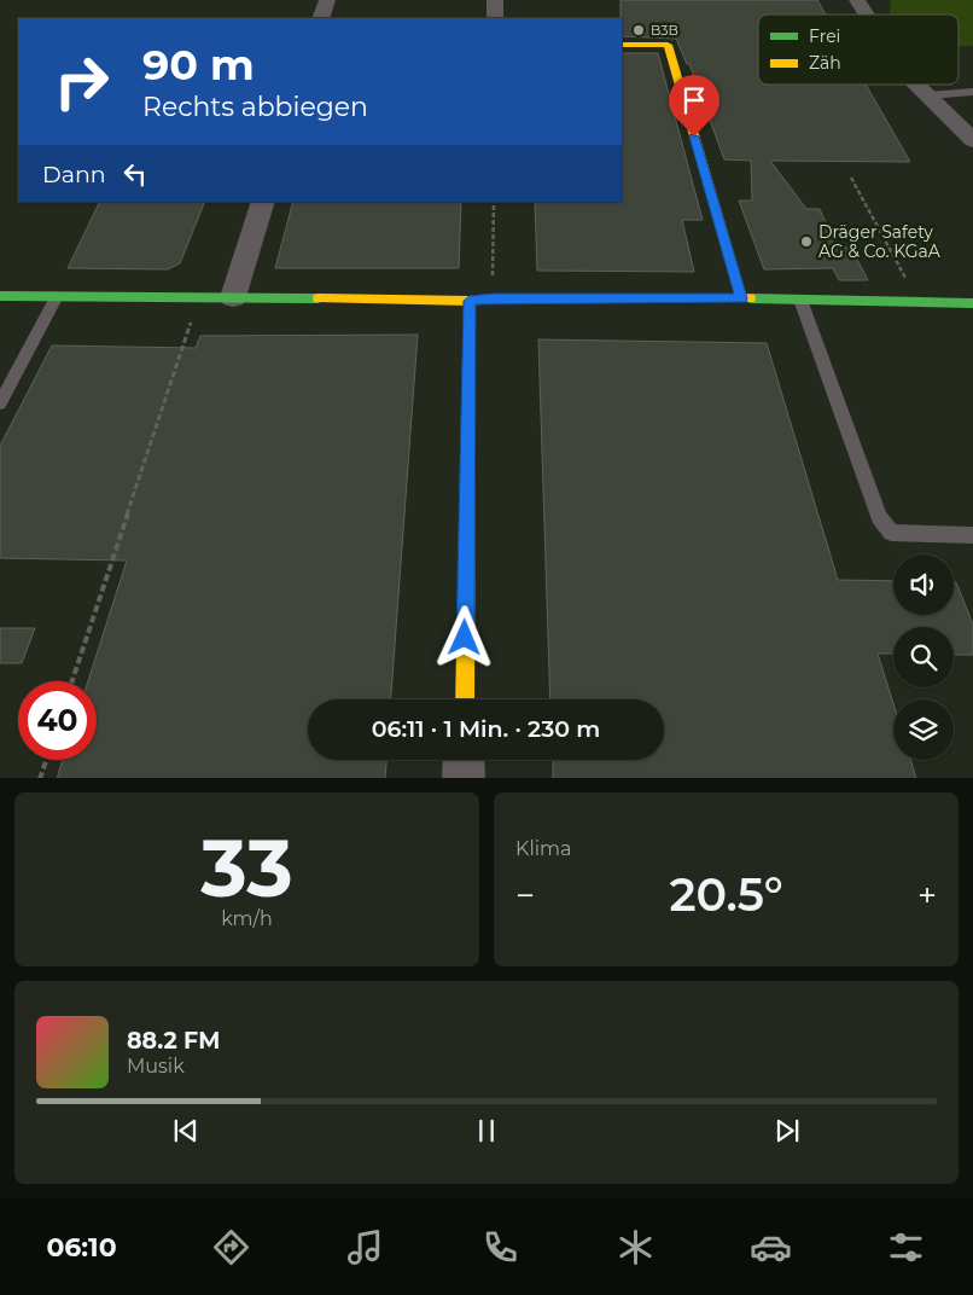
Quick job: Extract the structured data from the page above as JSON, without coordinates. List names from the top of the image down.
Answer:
{
  "places": ["B3B", "Dräger Safety AG & Co. KGaA"],
  "legend": ["Frei", "Zäh"],
  "page": {
    "turn": ["90 m", "Rechts abbiegen"],
    "then": "Dann",
    "limit": "40",
    "trip": "06:11 · 1 Min. · 230 m",
    "tile": [
      ["33", "km/h"],
      "Klima"
    ],
    "heat": ["−", "20.5°", "+"],
    "song": ["88.2 FM", "Musik"],
    "tabs": "06:10"
  }
}
